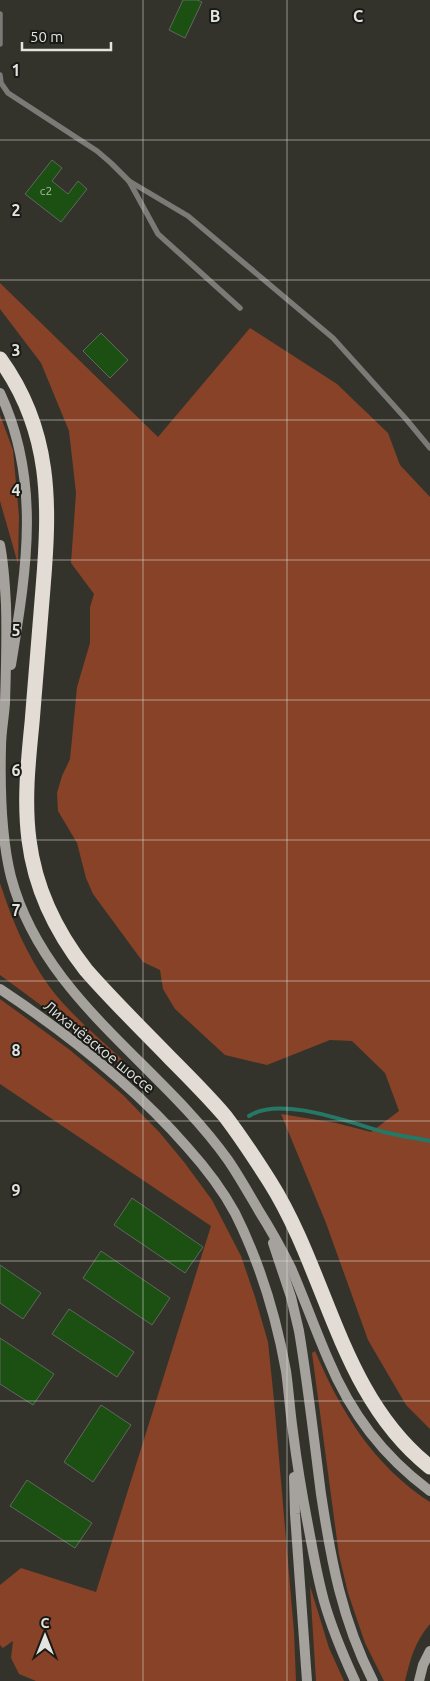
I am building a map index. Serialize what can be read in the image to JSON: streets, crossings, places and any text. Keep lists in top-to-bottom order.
{
  "streets": {
    "main road": ["Лихачёвское шоссе"]
  },
  "house_numbers": ["с2"],
  "scale_bar": "50 m",
  "north": "top",
  "grid": {
    "columns": ["B", "C"],
    "rows": [
      "1",
      "2",
      "3",
      "4",
      "5",
      "6",
      "7",
      "8",
      "9"
    ]
  }
}
